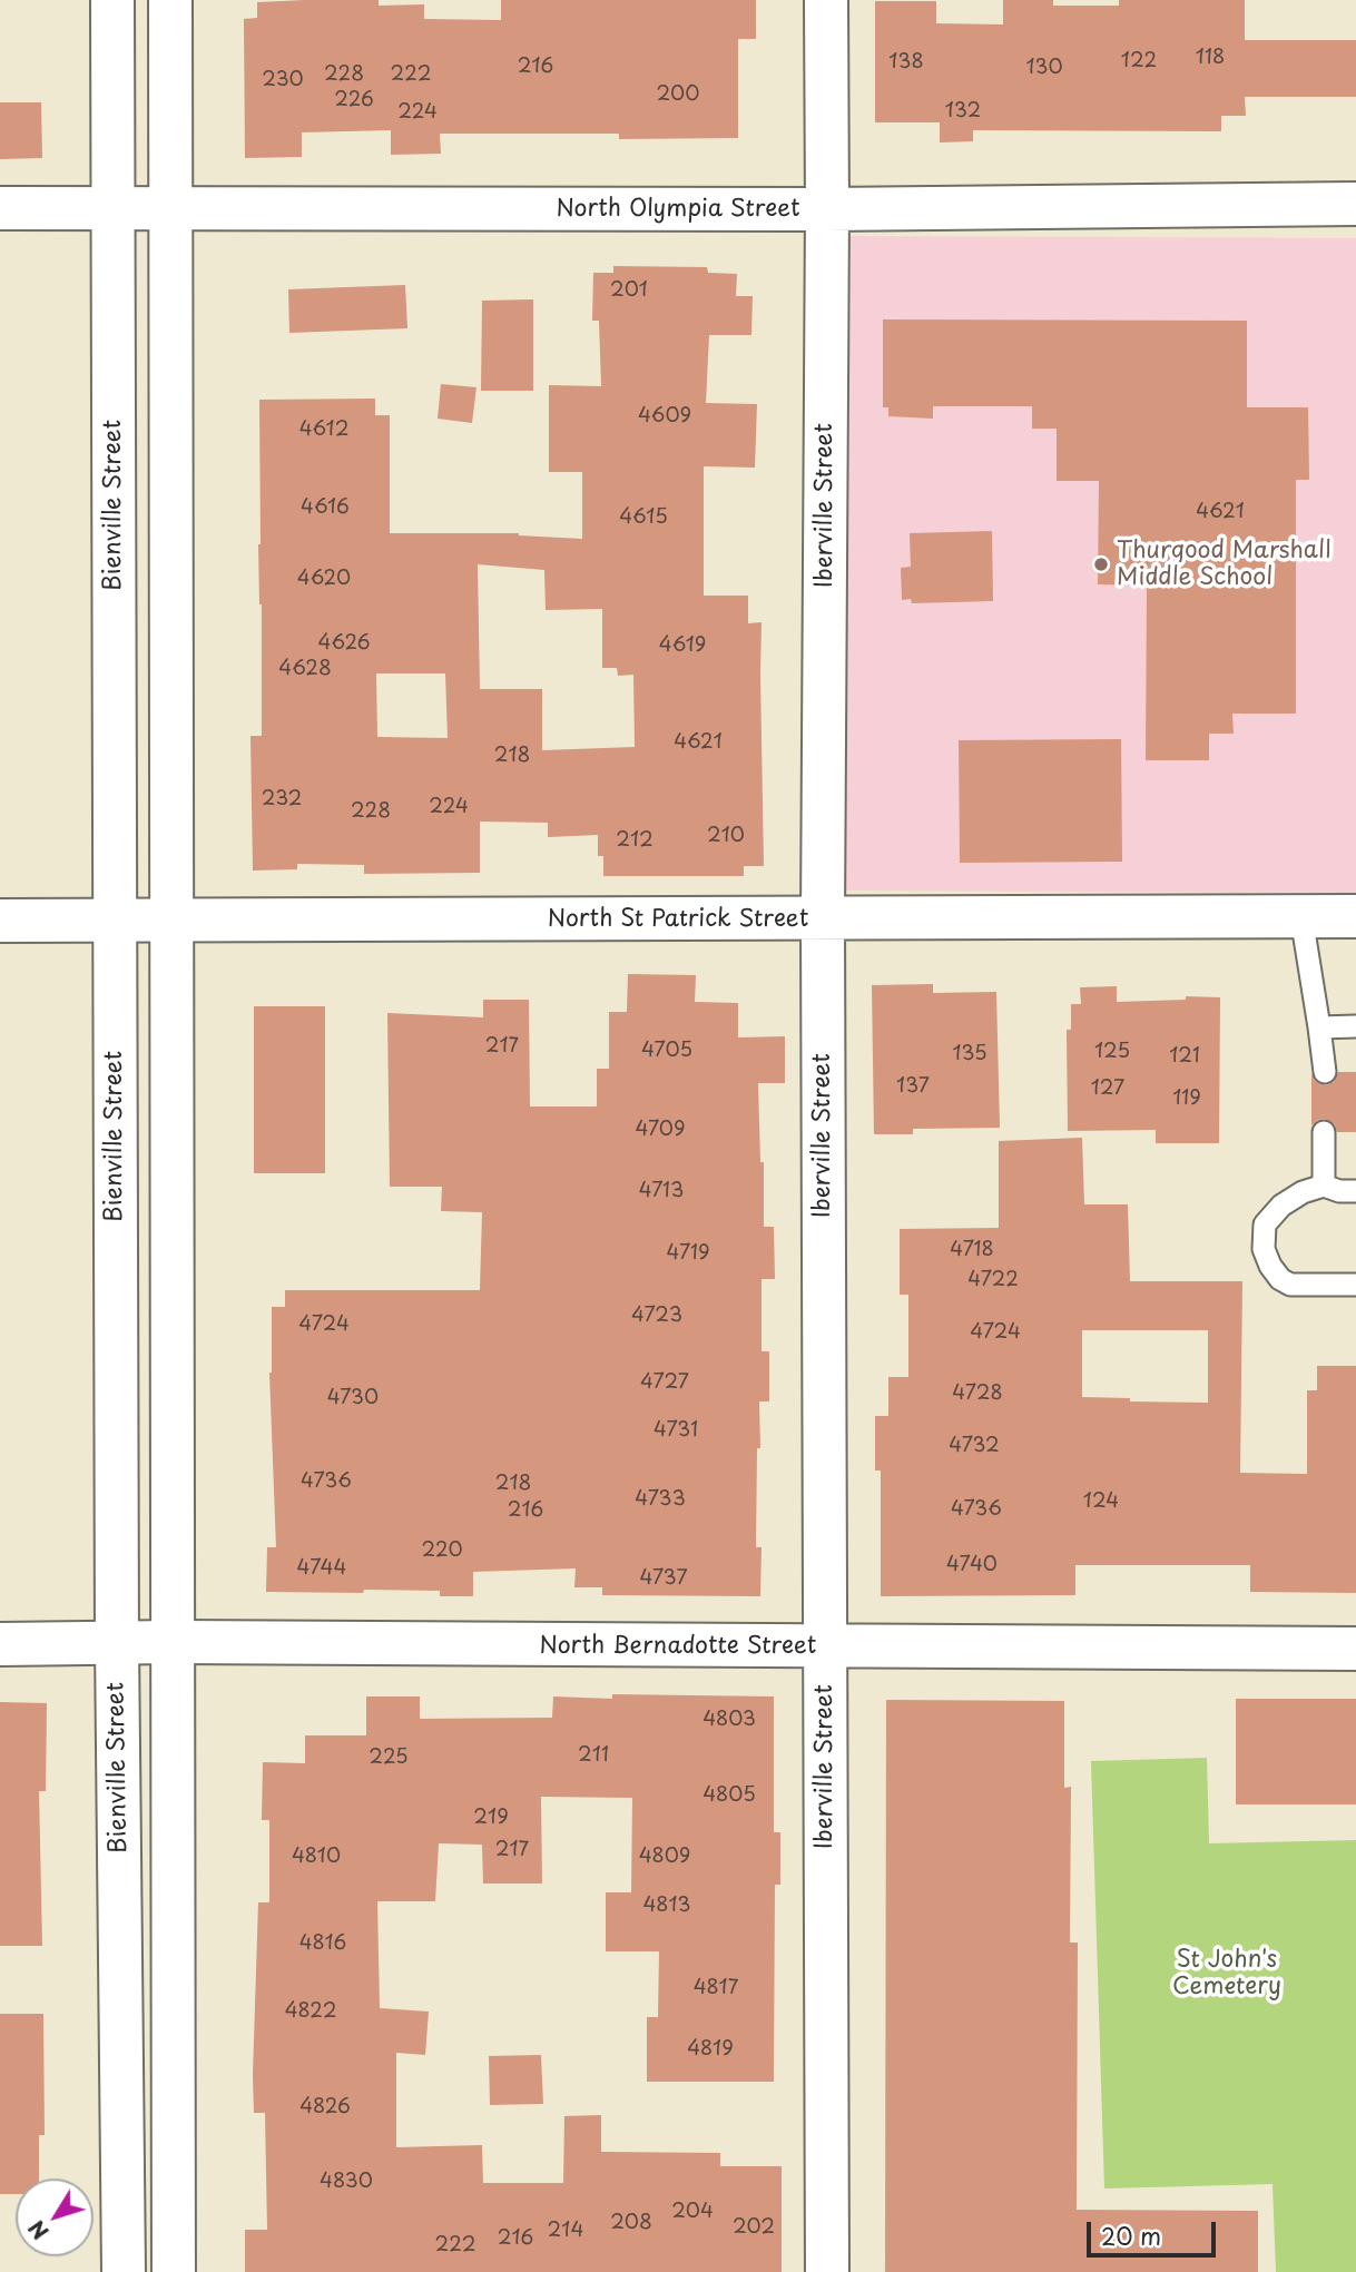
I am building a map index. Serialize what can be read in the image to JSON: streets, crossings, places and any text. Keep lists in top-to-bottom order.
{
  "streets": {
    "street": [
      "North Olympia Street",
      "Bienville Street",
      "Iberville Street",
      "North St Patrick Street",
      "North Bernadotte Street"
    ]
  },
  "crossings": [
    ["North Olympia Street", "Bienville Street"],
    ["North Olympia Street", "Iberville Street"],
    ["Bienville Street", "North St Patrick Street"],
    ["Bienville Street", "North Bernadotte Street"],
    ["Iberville Street", "North St Patrick Street"],
    ["Iberville Street", "North Bernadotte Street"]
  ],
  "parks": ["St John's Cemetery"],
  "places": ["Thurgood Marshall Middle School"],
  "house_numbers": [
    "118",
    "122",
    "138",
    "216",
    "130",
    "228",
    "222",
    "230",
    "200",
    "226",
    "132",
    "224",
    "201",
    "4609",
    "4612",
    "4616",
    "4621",
    "4615",
    "4620",
    "4626",
    "4619",
    "4628",
    "4621",
    "218",
    "232",
    "224",
    "228",
    "210",
    "212",
    "217",
    "4705",
    "125",
    "135",
    "121",
    "137",
    "127",
    "119",
    "4709",
    "4713",
    "4718",
    "4719",
    "4722",
    "4723",
    "4724",
    "4724",
    "4727",
    "4728",
    "4730",
    "4731",
    "4732",
    "4736",
    "218",
    "4733",
    "124",
    "4736",
    "216",
    "220",
    "4740",
    "4744",
    "4737",
    "4803",
    "211",
    "225",
    "4805",
    "219",
    "217",
    "4810",
    "4809",
    "4813",
    "4816",
    "4817",
    "4822",
    "4819",
    "4826",
    "4830",
    "204",
    "208",
    "202",
    "214",
    "216",
    "222"
  ],
  "scale_bar": "20 m",
  "north": "bottom left"
}
